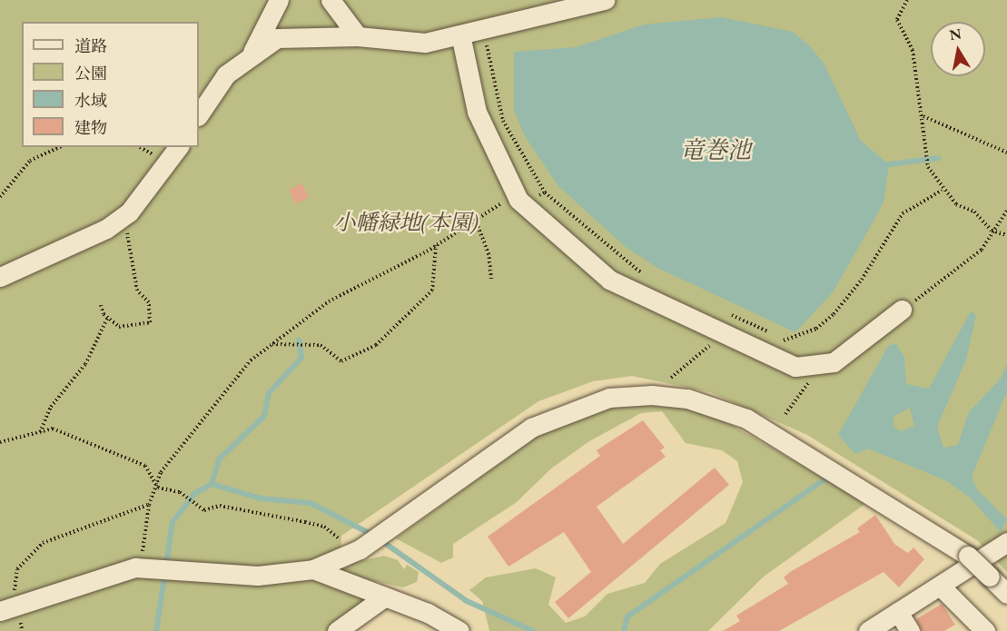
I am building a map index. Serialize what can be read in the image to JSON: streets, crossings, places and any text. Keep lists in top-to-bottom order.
{
  "water": ["竜巻池"],
  "parks": ["小幡緑地(本園)"],
  "legend": [
    "道路",
    "公園",
    "水域",
    "建物"
  ],
  "north": "top"
}
